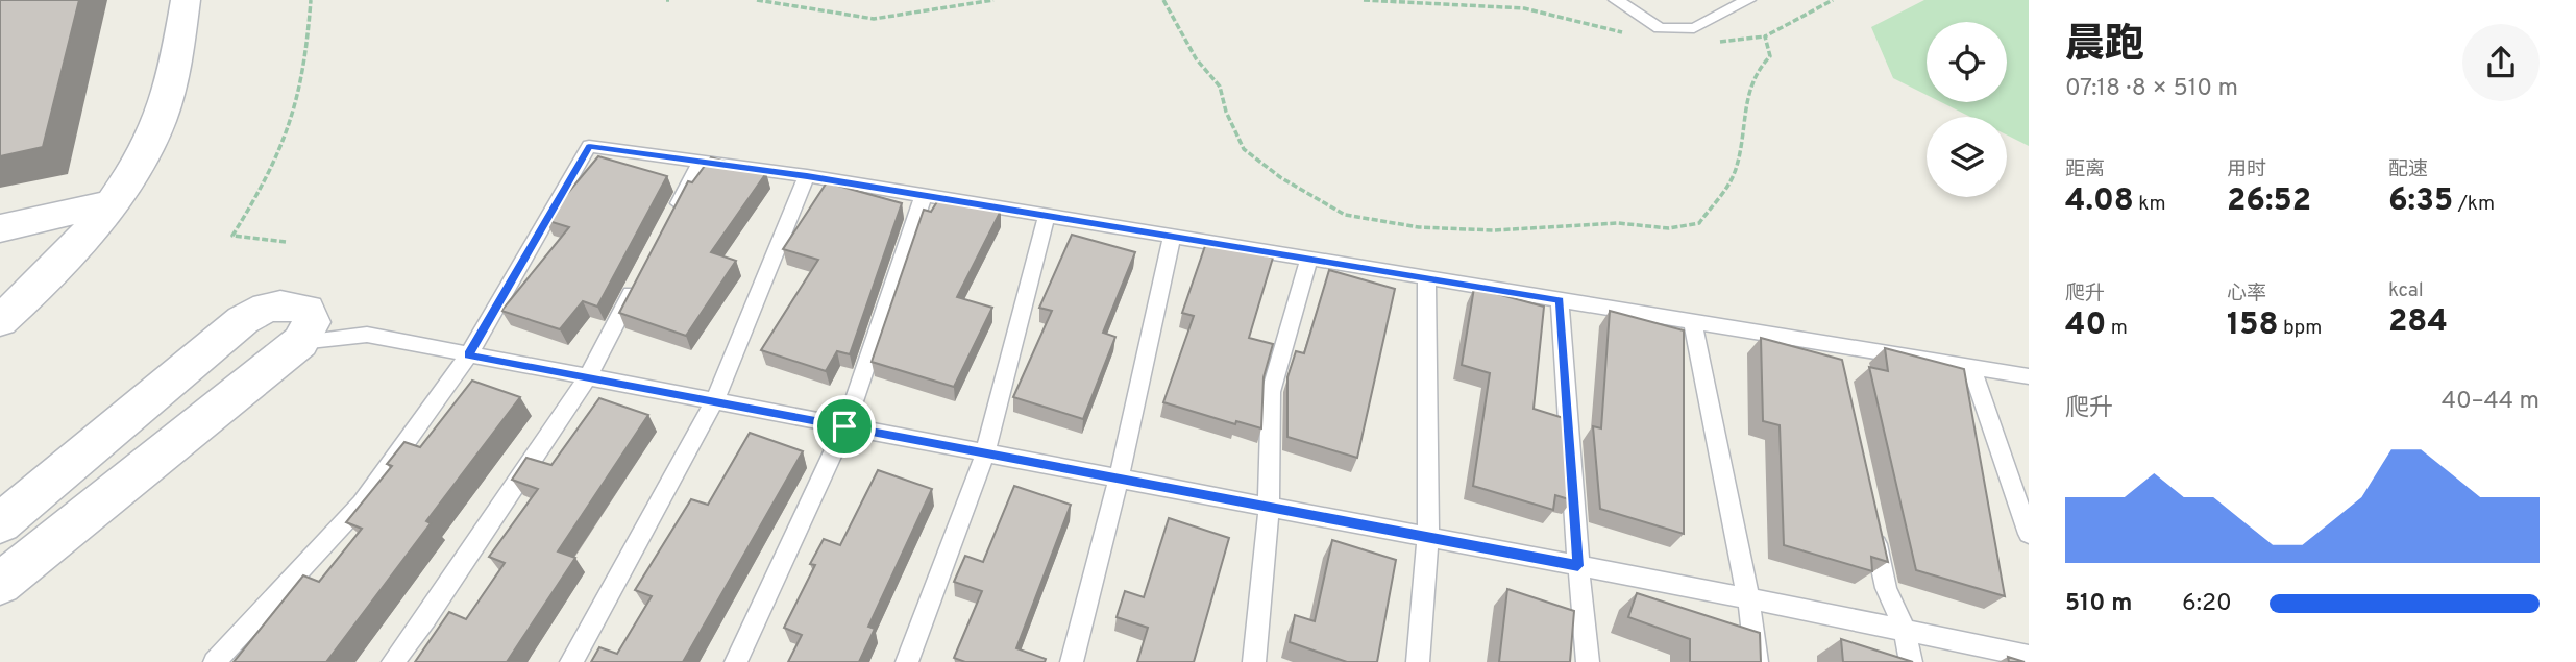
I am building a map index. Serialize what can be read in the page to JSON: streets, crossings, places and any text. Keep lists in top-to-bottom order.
{
  "page": {
    "heading": ["晨跑", "07:18 · 8 × 510 m"],
    "stats": [
      ["距离", "4.08 km"],
      ["用时", "26:52"],
      ["配速", "6:35 /km"],
      ["爬升", "40 m"],
      ["心率", "158 bpm"],
      ["kcal", "284"]
    ],
    "chart": ["爬升", "40–44 m"],
    "list": [
      {
        "name": "510 m",
        "note": "6:20"
      }
    ]
  }
}
